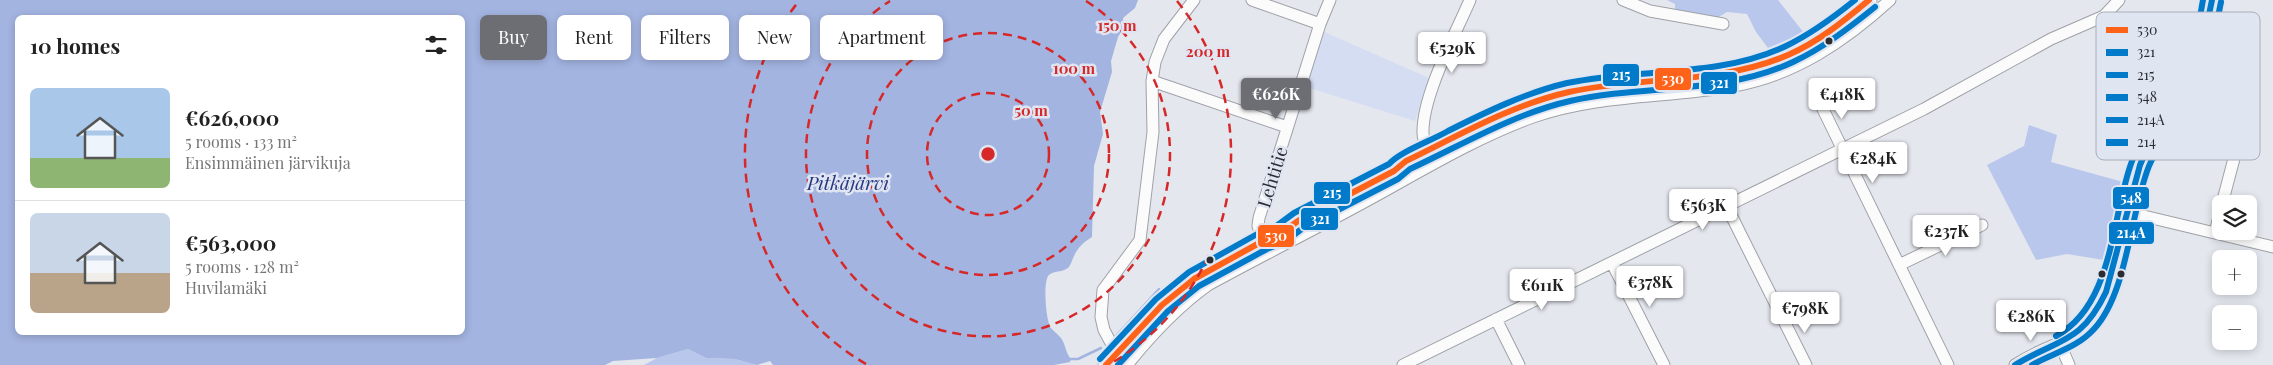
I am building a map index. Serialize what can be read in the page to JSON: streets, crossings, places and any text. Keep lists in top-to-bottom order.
{
  "streets": {
    "street": ["Lehtitie"]
  },
  "water": ["Pitkäjärvi"],
  "lines": [
    "transit line 530",
    "transit line 215",
    "transit line 548",
    "transit line 214",
    "transit line 214A",
    "transit line 321"
  ],
  "legend": [
    "530",
    "321",
    "215",
    "548",
    "214A",
    "214"
  ],
  "page": {
    "chip": [
      "Buy",
      "Rent",
      "Filters",
      "New",
      "Apartment"
    ],
    "heading": "10 homes",
    "price": [
      "€529K",
      "€626K",
      "€418K",
      "€284K",
      "€563K",
      "€237K",
      "€378K",
      "€611K",
      "€798K",
      "€286K"
    ],
    "list": [
      {
        "name": "€626,000",
        "note": "5 rooms · 133 m² · Ensimmäinen järvikuja"
      },
      {
        "name": "€563,000",
        "note": "5 rooms · 128 m² · Huvilamäki"
      }
    ],
    "map_buttons": ["+", "−"]
  },
  "rings": [
    "150 m",
    "200 m",
    "100 m",
    "50 m"
  ]
}
